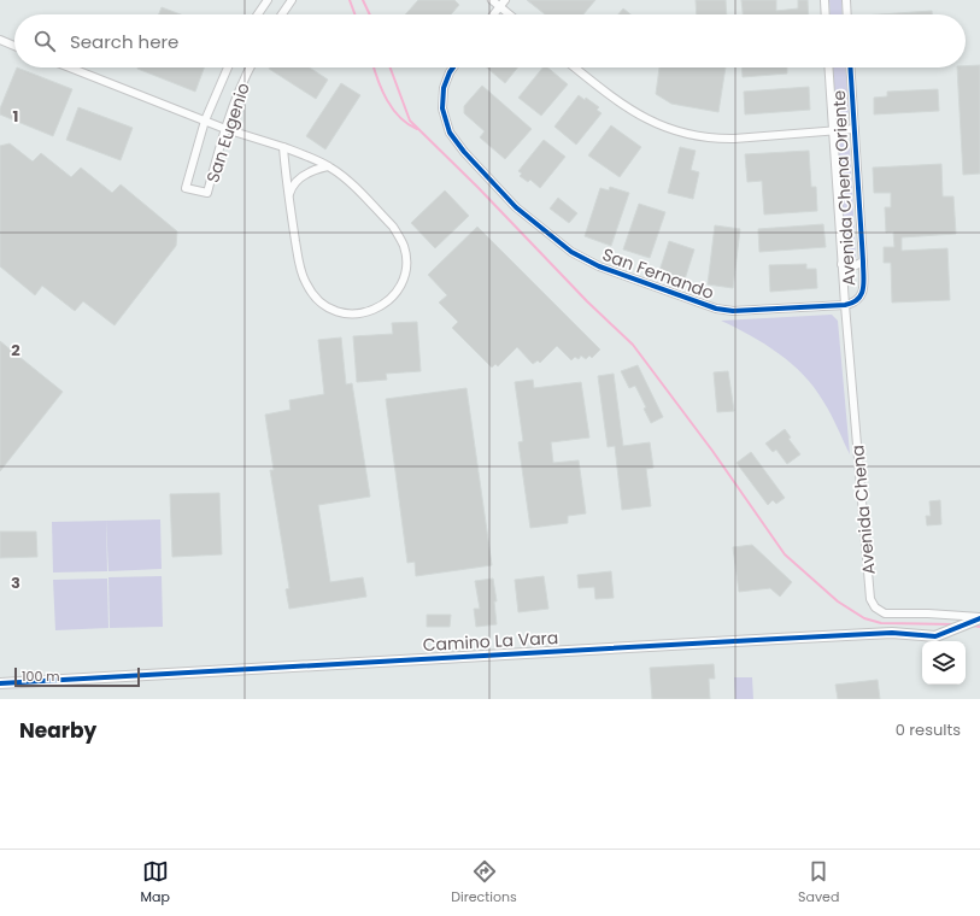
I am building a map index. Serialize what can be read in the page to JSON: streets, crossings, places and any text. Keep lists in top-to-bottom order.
{
  "streets": {
    "street": [
      "San Eugenio",
      "Avenida Chena Oriente",
      "San Fernando",
      "Avenida Chena",
      "Camino La Vara"
    ]
  },
  "crossings": [
    ["Avenida Chena Oriente", "San Fernando"],
    ["Avenida Chena Oriente", "Avenida Chena"],
    ["San Fernando", "Avenida Chena"],
    ["Avenida Chena", "Camino La Vara"]
  ],
  "scale_bar": "100 m",
  "page": {
    "search": "Search here",
    "scale": "100 m",
    "heading": ["Nearby", "0 results"],
    "nav": ["Map", "Directions", "Saved"]
  },
  "grid": {
    "rows": ["1", "2", "3"]
  }
}
